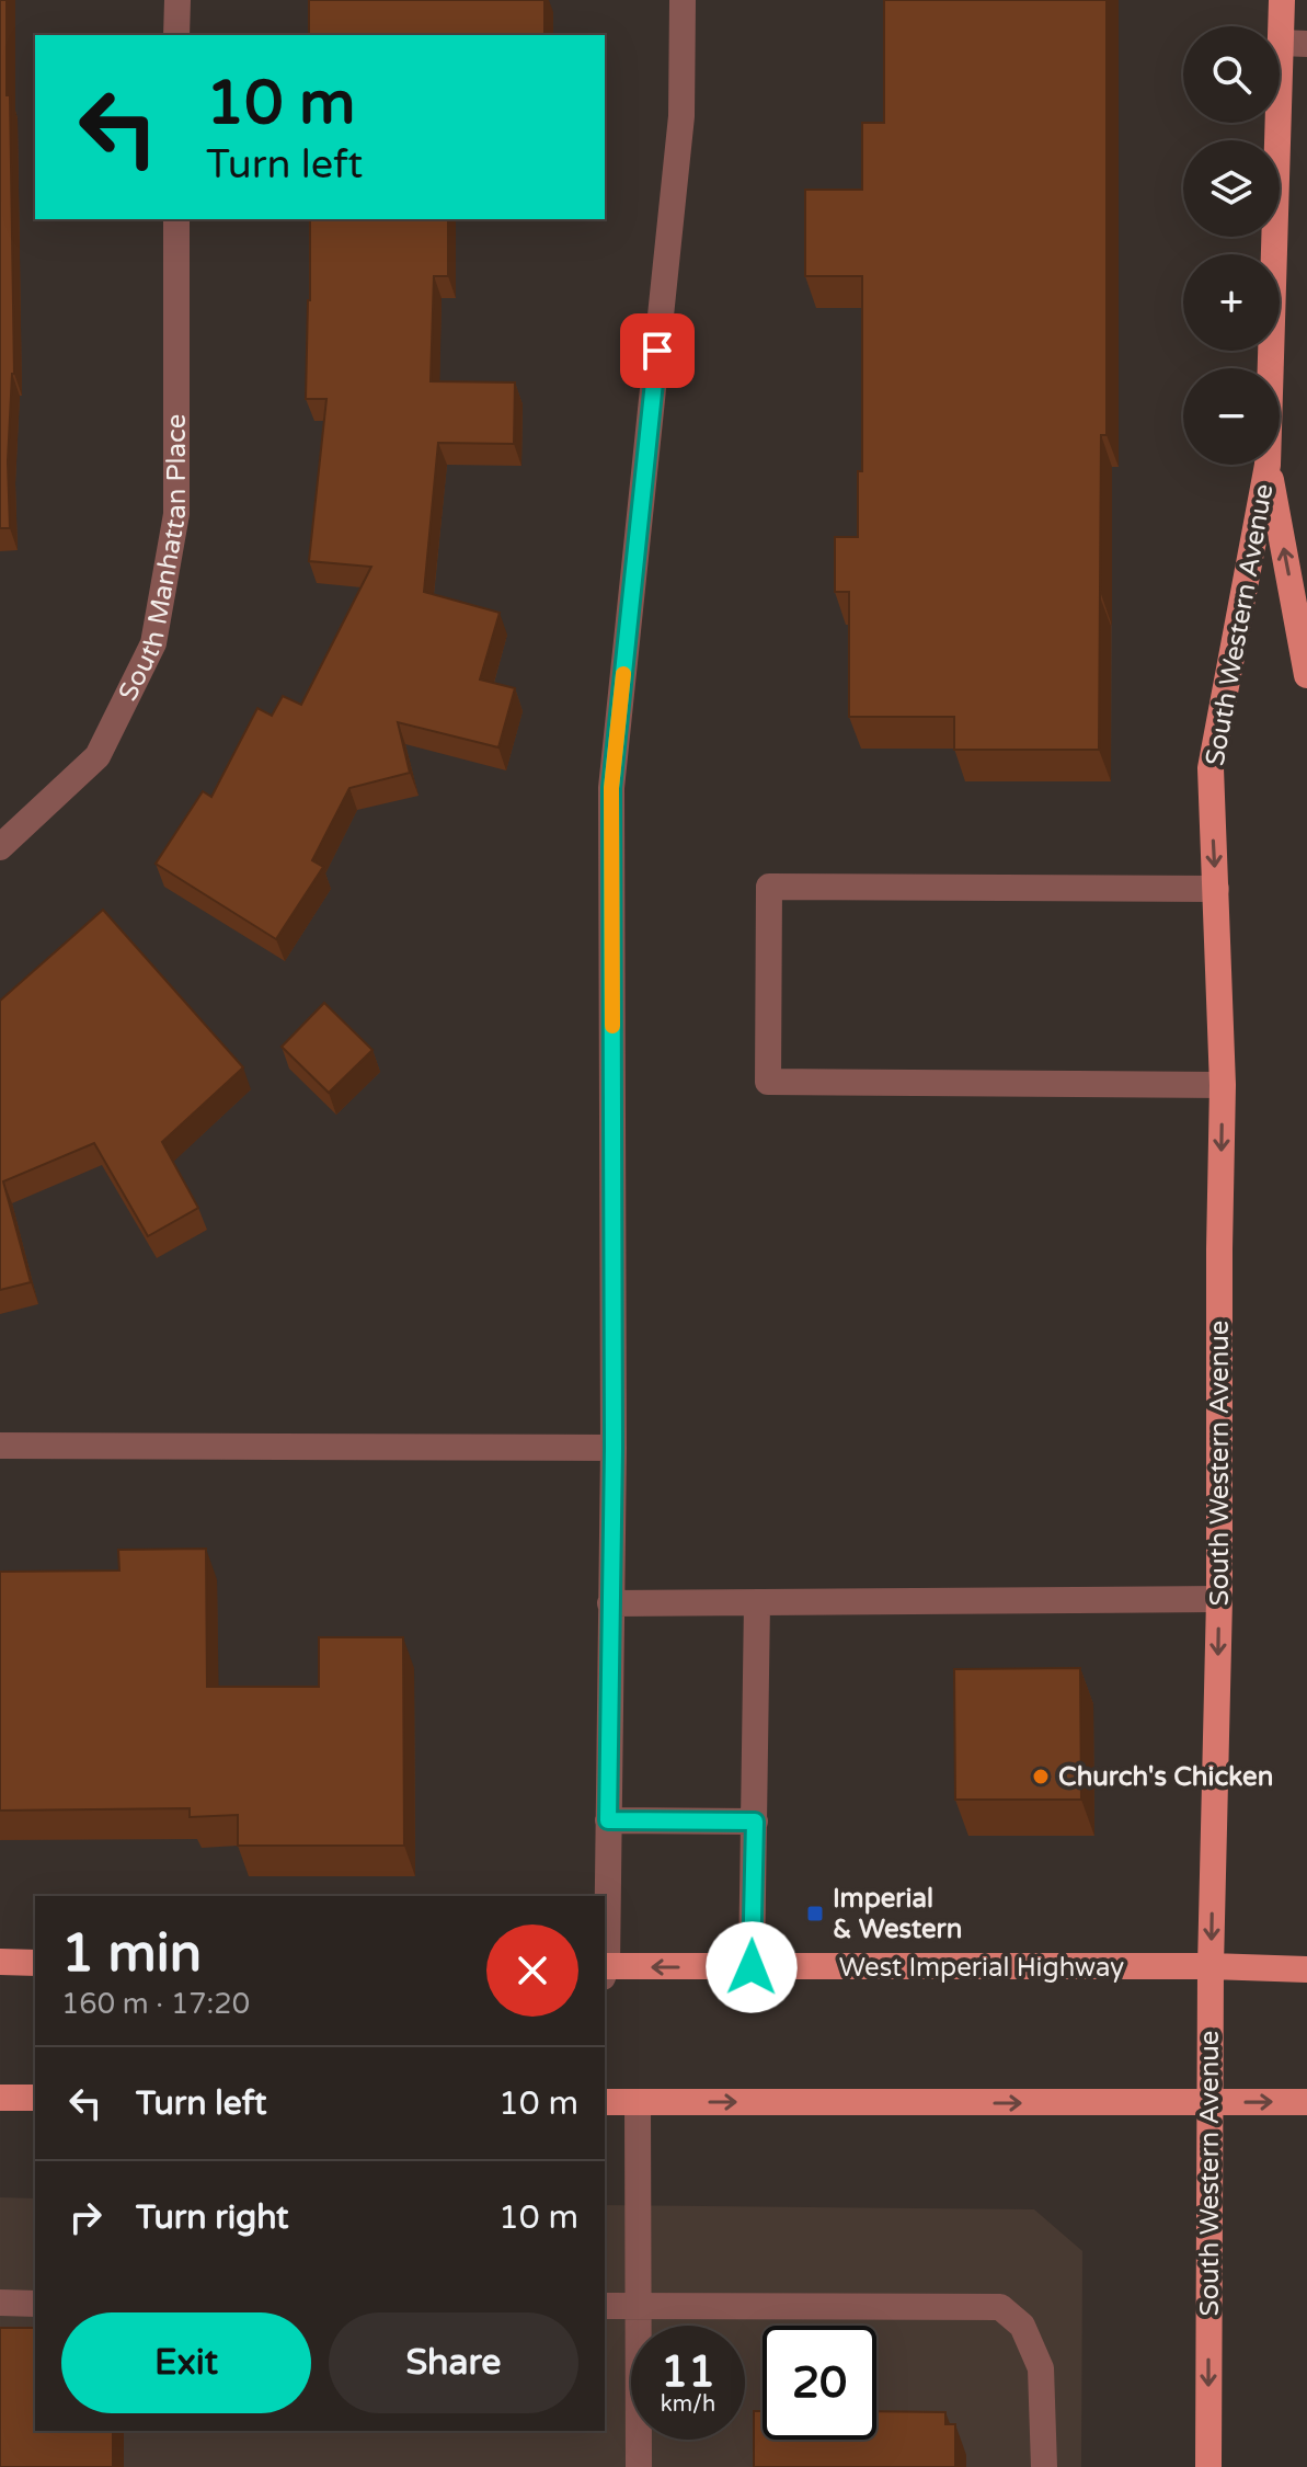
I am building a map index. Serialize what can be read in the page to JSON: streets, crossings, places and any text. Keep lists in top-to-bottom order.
{
  "streets": {
    "main road": ["South Western Avenue", "West Imperial Highway"],
    "street": ["South Manhattan Place"]
  },
  "crossings": [
    ["South Western Avenue", "West Imperial Highway"]
  ],
  "places": {
    "other": ["Church's Chicken"],
    "transit": ["Imperial & Western"]
  },
  "page": {
    "map_buttons": ["+", "−"],
    "turn": ["10 m", "Turn left"],
    "heading": ["1 min", "160 m · 17:20"],
    "list": [
      {
        "name": "Turn left",
        "value": "10 m"
      },
      {
        "name": "Turn right",
        "value": "10 m"
      }
    ],
    "buttons": ["Exit", "Share"],
    "speed": "11 km/h",
    "limit": "20"
  }
}
